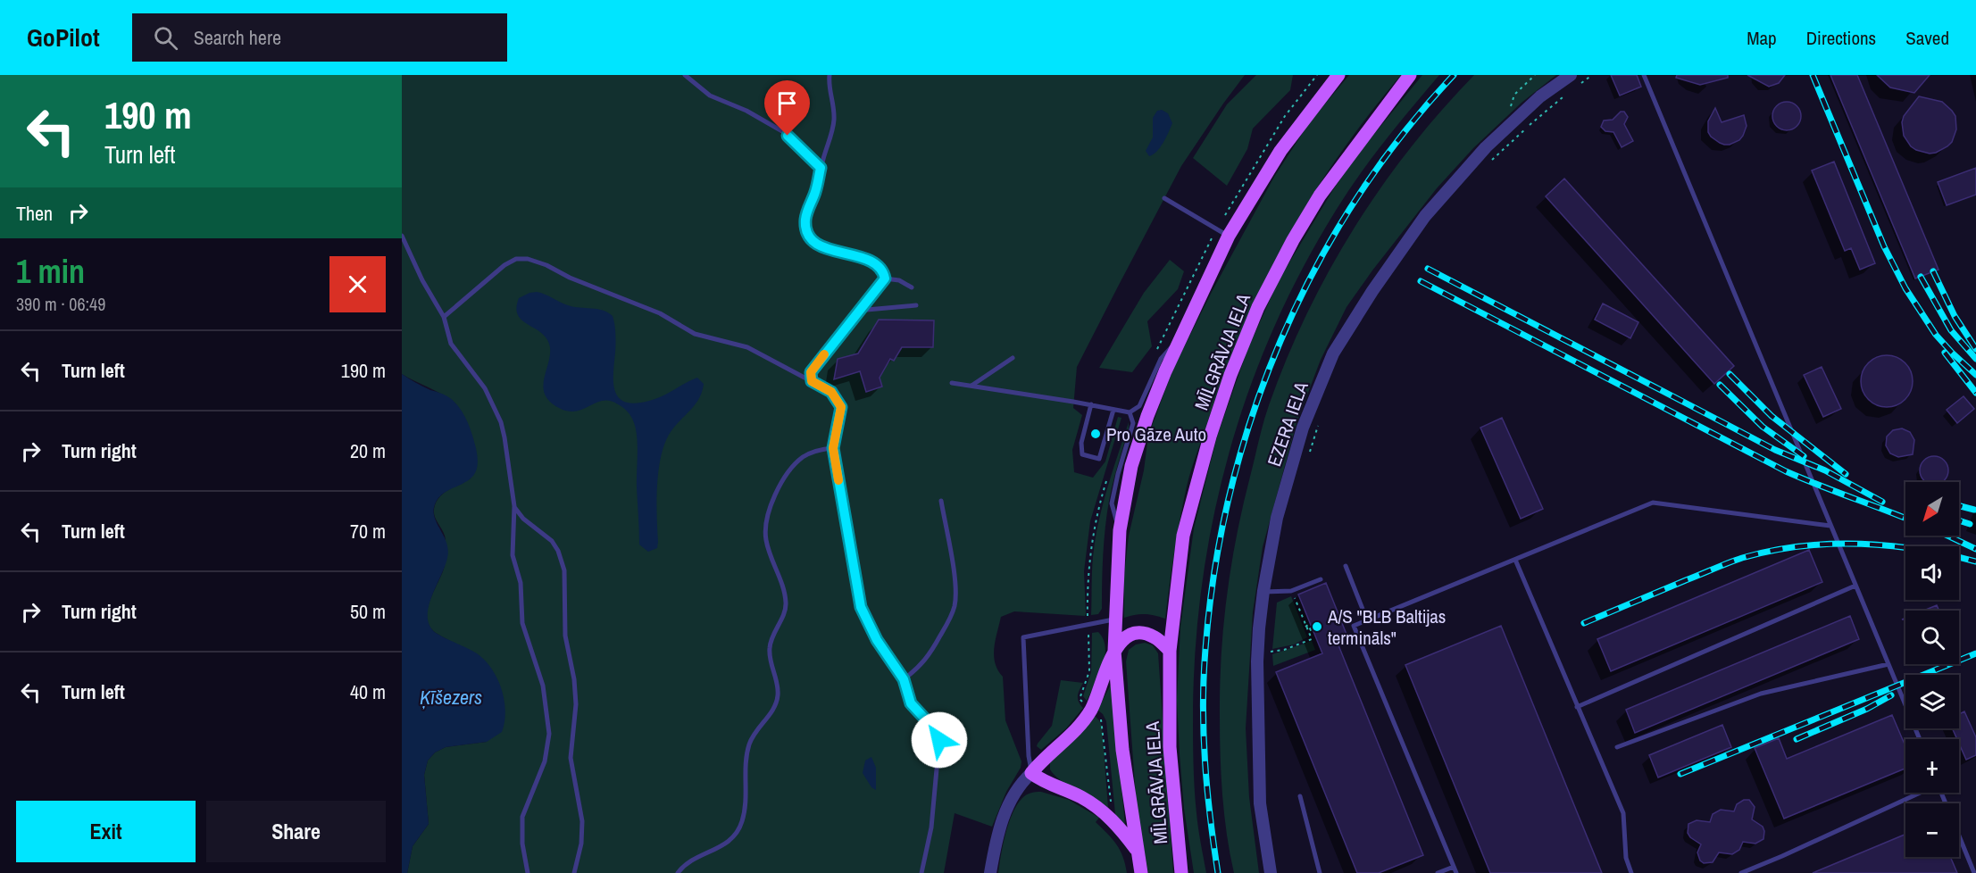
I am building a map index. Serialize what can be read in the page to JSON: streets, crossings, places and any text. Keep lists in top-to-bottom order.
{
  "streets": {
    "main road": ["MĪLGRĀVJA IELA"],
    "street": ["EZERA IELA"]
  },
  "water": ["Ķīšezers"],
  "places": ["Pro Gāze Auto", "A/S \"BLB Baltijas termināls\""],
  "north": "bottom left",
  "page": {
    "header": "GoPilot",
    "search": "Search here",
    "nav": ["Map", "Directions", "Saved"],
    "turn": ["190 m", "Turn left"],
    "then": "Then",
    "heading": ["1 min", "390 m · 06:49"],
    "list": [
      {
        "name": "Turn left",
        "value": "190 m"
      },
      {
        "name": "Turn right",
        "value": "20 m"
      },
      {
        "name": "Turn left",
        "value": "70 m"
      },
      {
        "name": "Turn right",
        "value": "50 m"
      },
      {
        "name": "Turn left",
        "value": "40 m"
      }
    ],
    "map_buttons": ["+", "−"],
    "buttons": ["Exit", "Share"]
  }
}
